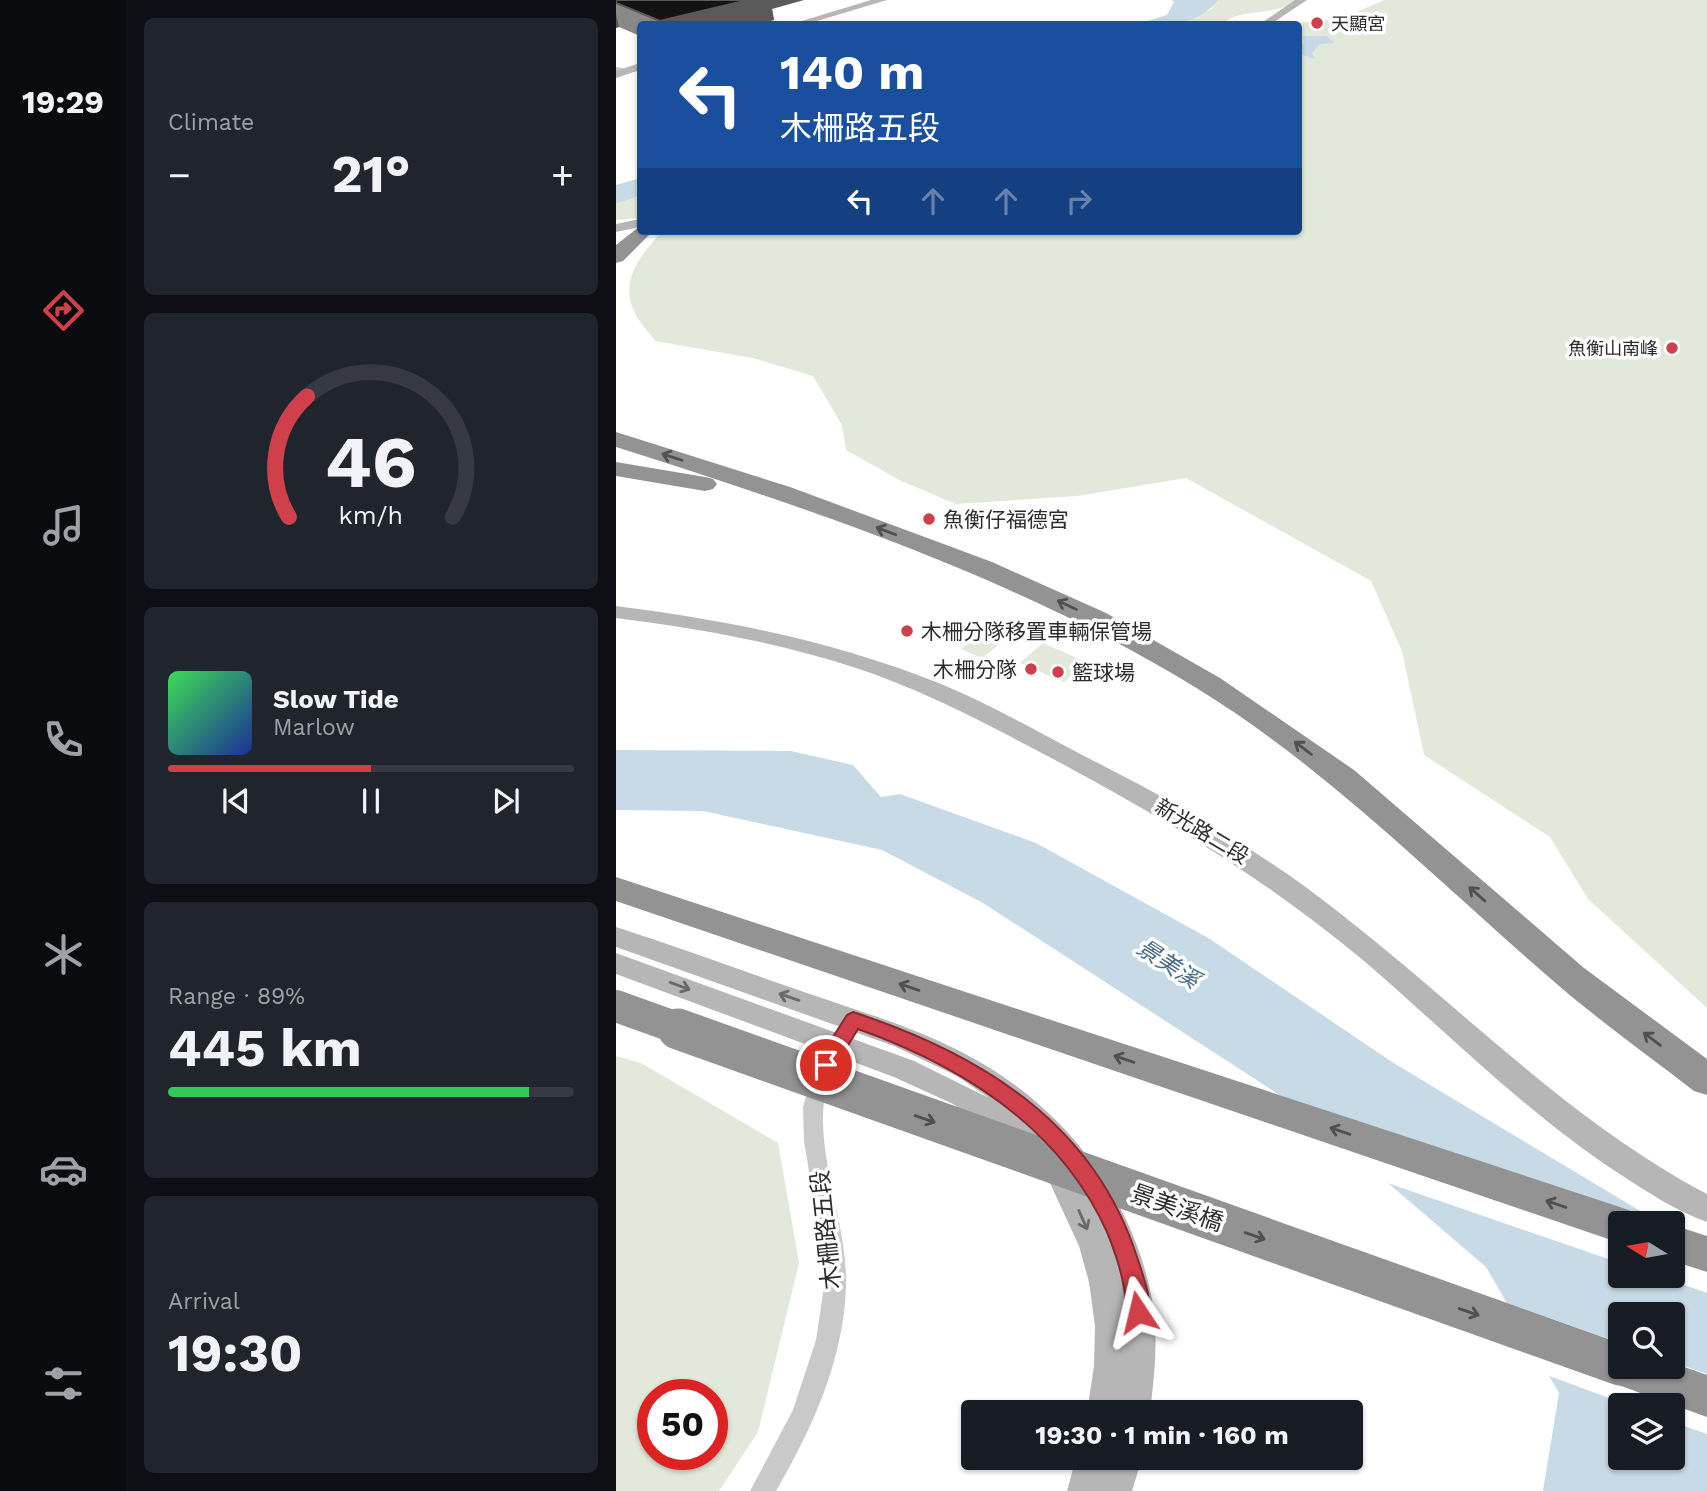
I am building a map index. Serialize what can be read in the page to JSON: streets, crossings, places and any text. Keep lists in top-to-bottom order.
{
  "streets": {
    "highway": ["景美溪橋"],
    "main road": ["新光路二段"],
    "street": ["木柵路五段"]
  },
  "water": ["景美溪"],
  "places": [
    "天顯宮",
    "魚衡山南峰",
    "魚衡仔福德宮",
    "木柵分隊移置車輛保管場",
    "木柵分隊",
    "籃球場"
  ],
  "north": "left",
  "page": {
    "tabs": "19:29",
    "tile": [
      "Climate",
      ["Range · 89%", "445 km"],
      ["Arrival", "19:30"]
    ],
    "turn": ["140 m", "木柵路五段"],
    "heat": ["−", "21°", "+"],
    "song": ["Slow Tide", "Marlow"],
    "limit": "50",
    "trip": "19:30 · 1 min · 160 m",
    "gauge": ["46", "km/h"]
  }
}
